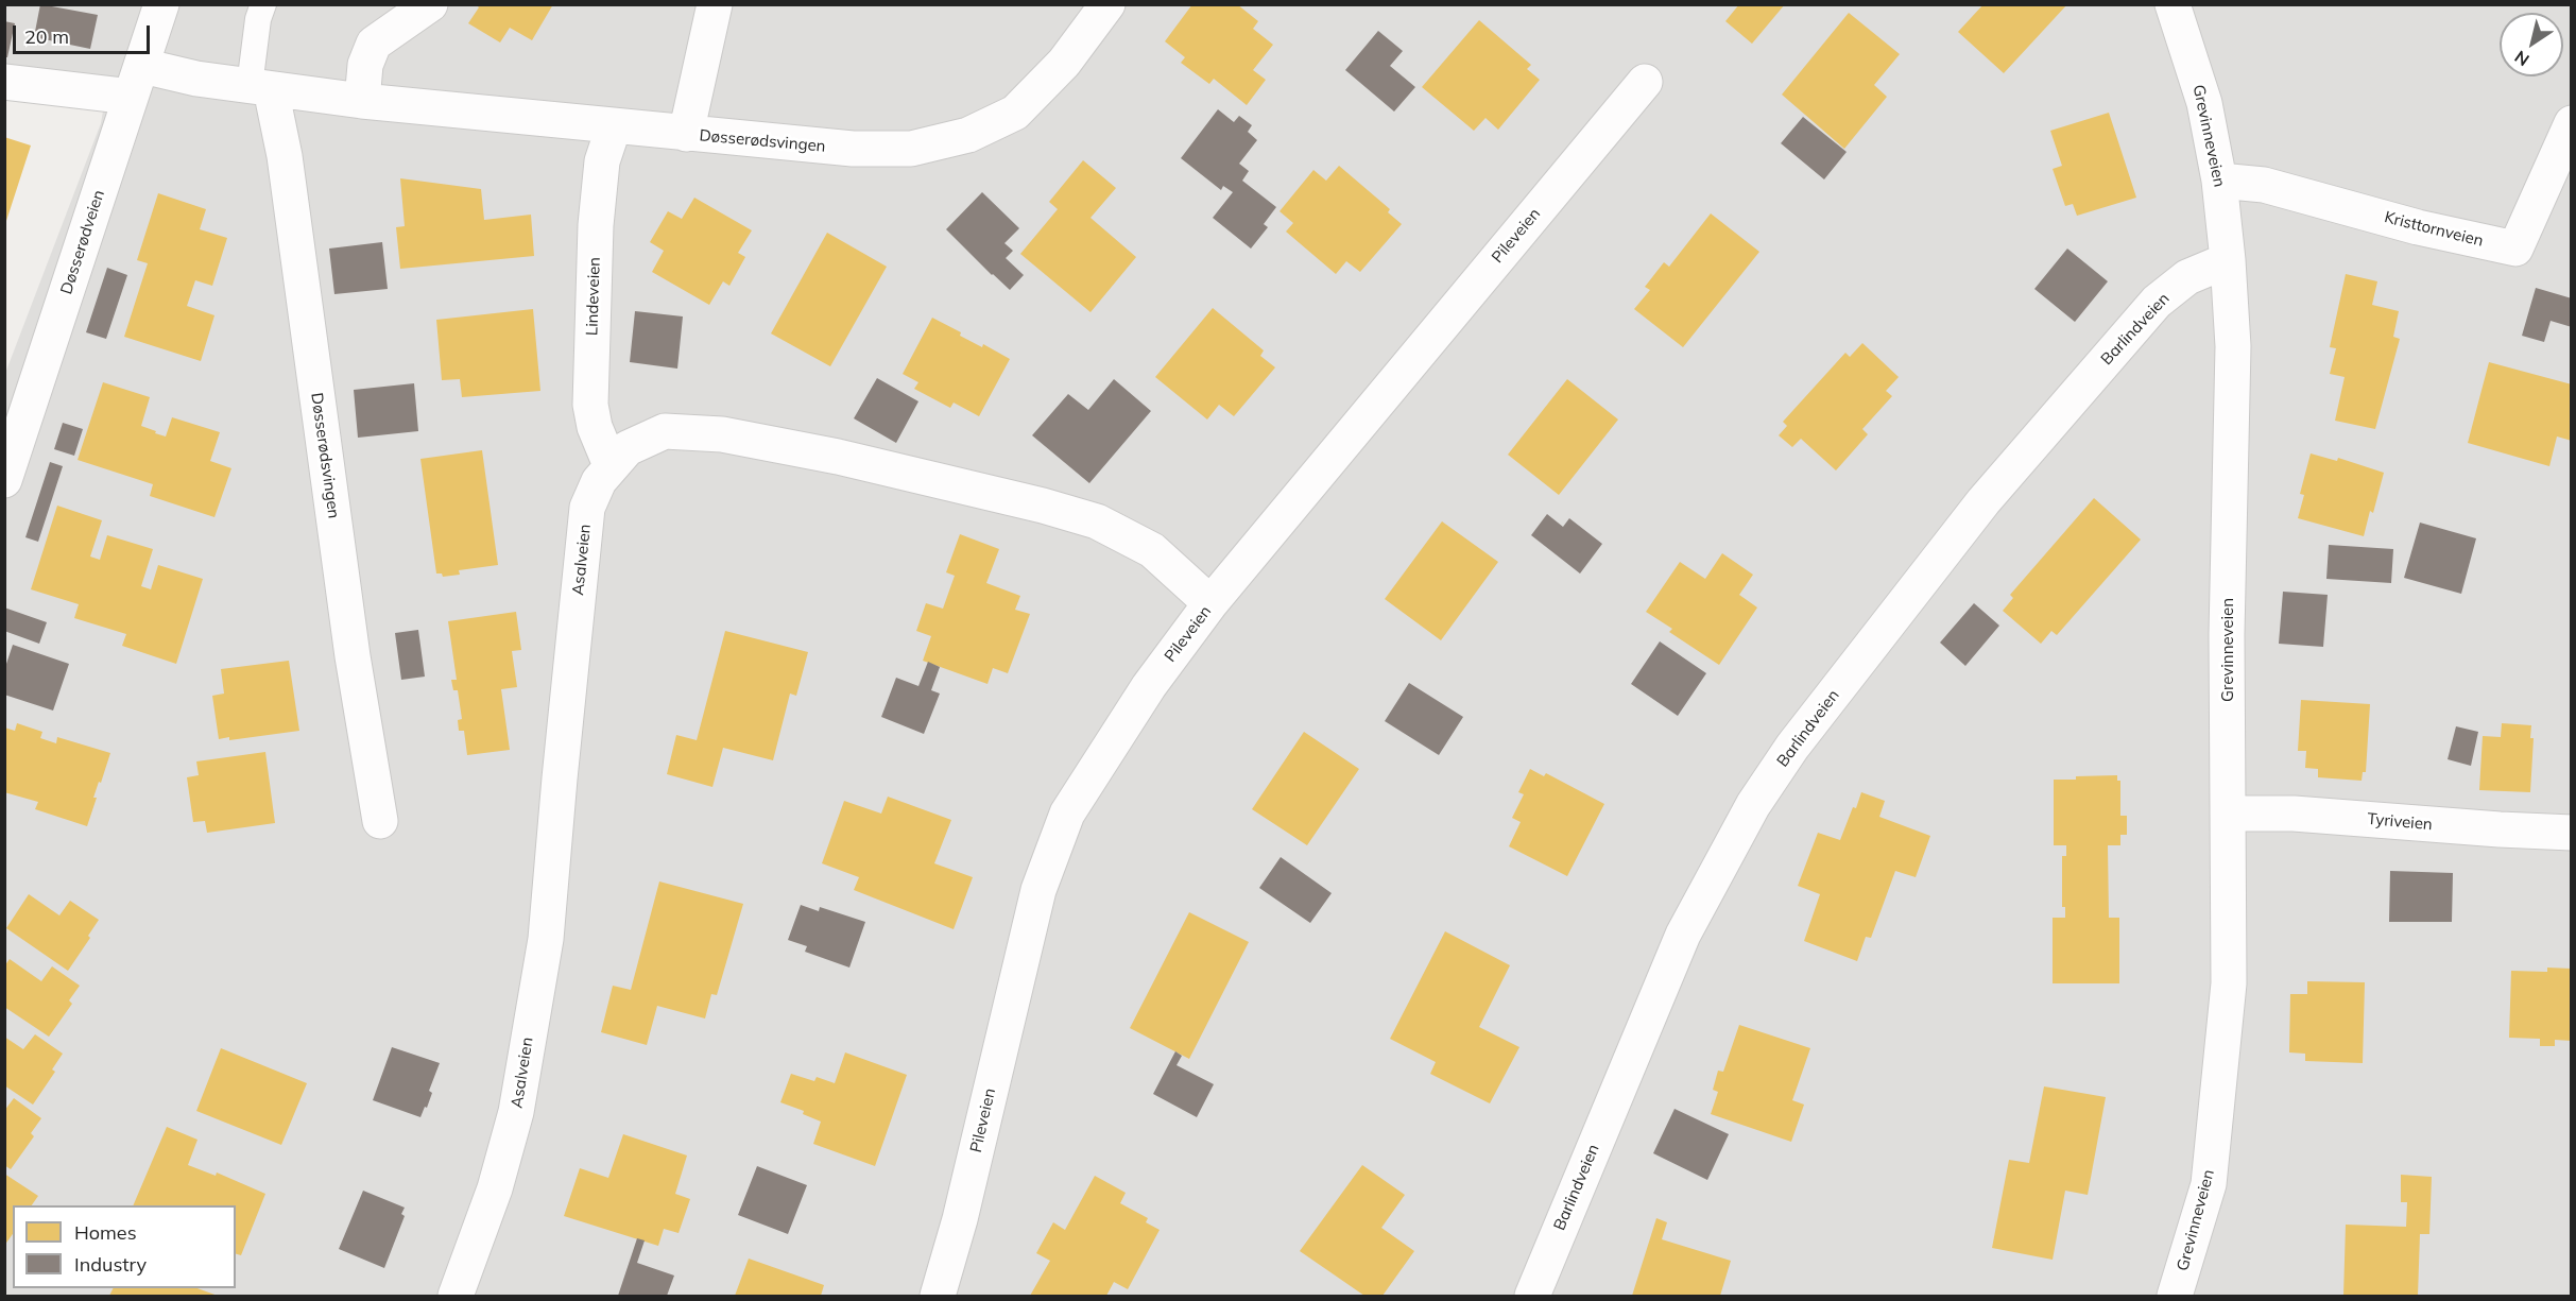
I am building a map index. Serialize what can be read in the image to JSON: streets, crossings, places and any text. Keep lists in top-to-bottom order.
{
  "streets": {
    "street": [
      "Grevinneveien",
      "Døsserødsvingen",
      "Kristtornveien",
      "Pileveien",
      "Døsserødveien",
      "Lindeveien",
      "Barlindveien",
      "Asalveien",
      "Tyriveien"
    ]
  },
  "crossings": [
    ["Grevinneveien", "Kristtornveien"],
    ["Grevinneveien", "Barlindveien"],
    ["Grevinneveien", "Tyriveien"],
    ["Døsserødsvingen", "Døsserødveien"],
    ["Døsserødsvingen", "Lindeveien"],
    ["Pileveien", "Asalveien"],
    ["Lindeveien", "Asalveien"]
  ],
  "legend": ["Homes", "Industry"],
  "scale_bar": "20 m",
  "north": "bottom left"
}
